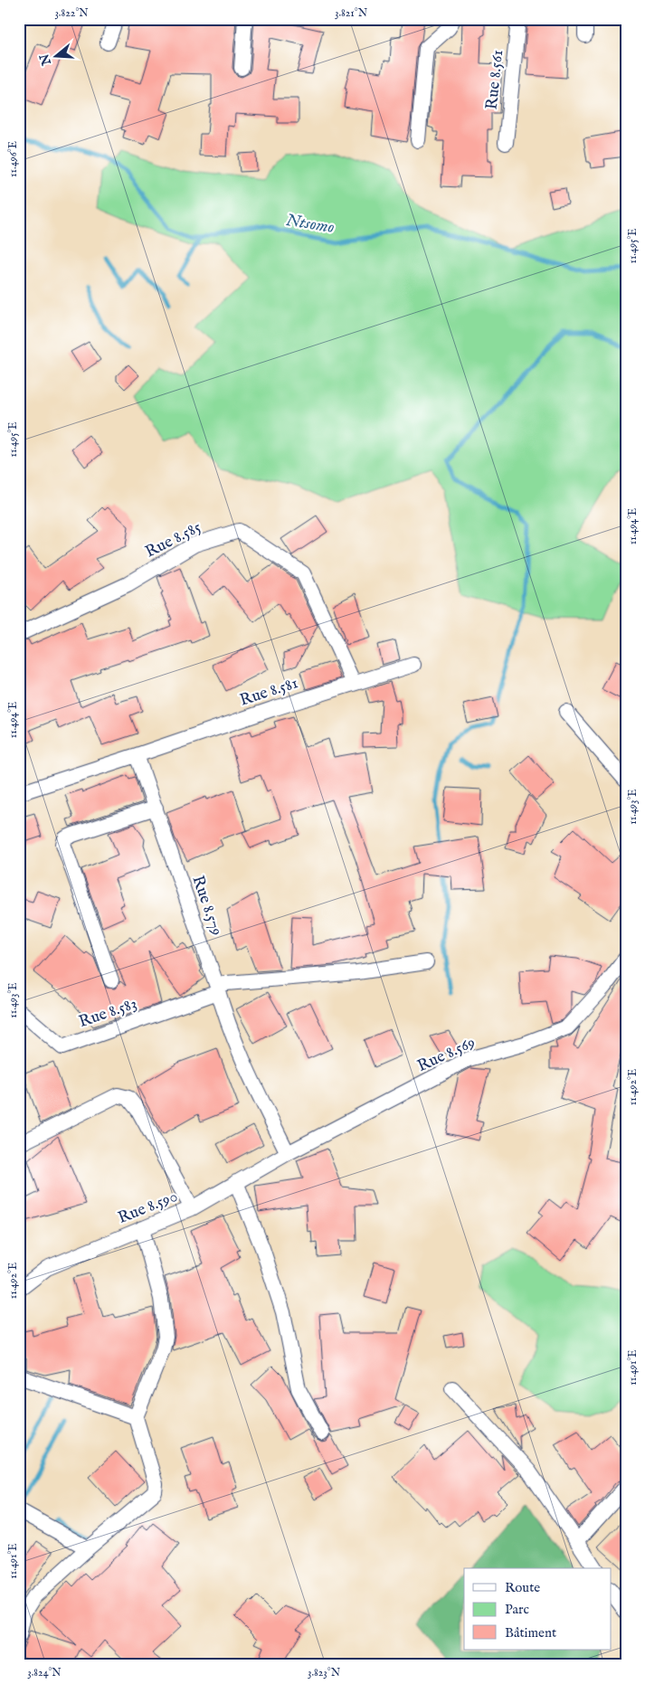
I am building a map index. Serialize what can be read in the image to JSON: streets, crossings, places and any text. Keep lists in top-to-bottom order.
{
  "streets": {
    "street": [
      "Rue 8.561",
      "Rue 8.585",
      "Rue 8.581",
      "Rue 8.579",
      "Rue 8.583",
      "Rue 8.569",
      "Rue 8.590"
    ]
  },
  "crossings": [
    ["Rue 8.585", "Rue 8.581"],
    ["Rue 8.581", "Rue 8.579"],
    ["Rue 8.579", "Rue 8.583"],
    ["Rue 8.579", "Rue 8.569"],
    ["Rue 8.579", "Rue 8.590"],
    ["Rue 8.569", "Rue 8.590"]
  ],
  "water": ["Ntsomo"],
  "legend": ["Route", "Parc", "Bâtiment"],
  "north": "left",
  "coordinates": [
    "3.822°N",
    "3.821°N",
    "11.496°E",
    "11.495°E",
    "11.494°E",
    "11.493°E",
    "11.492°E",
    "11.491°E",
    "3.824°N",
    "3.823°N"
  ]
}
